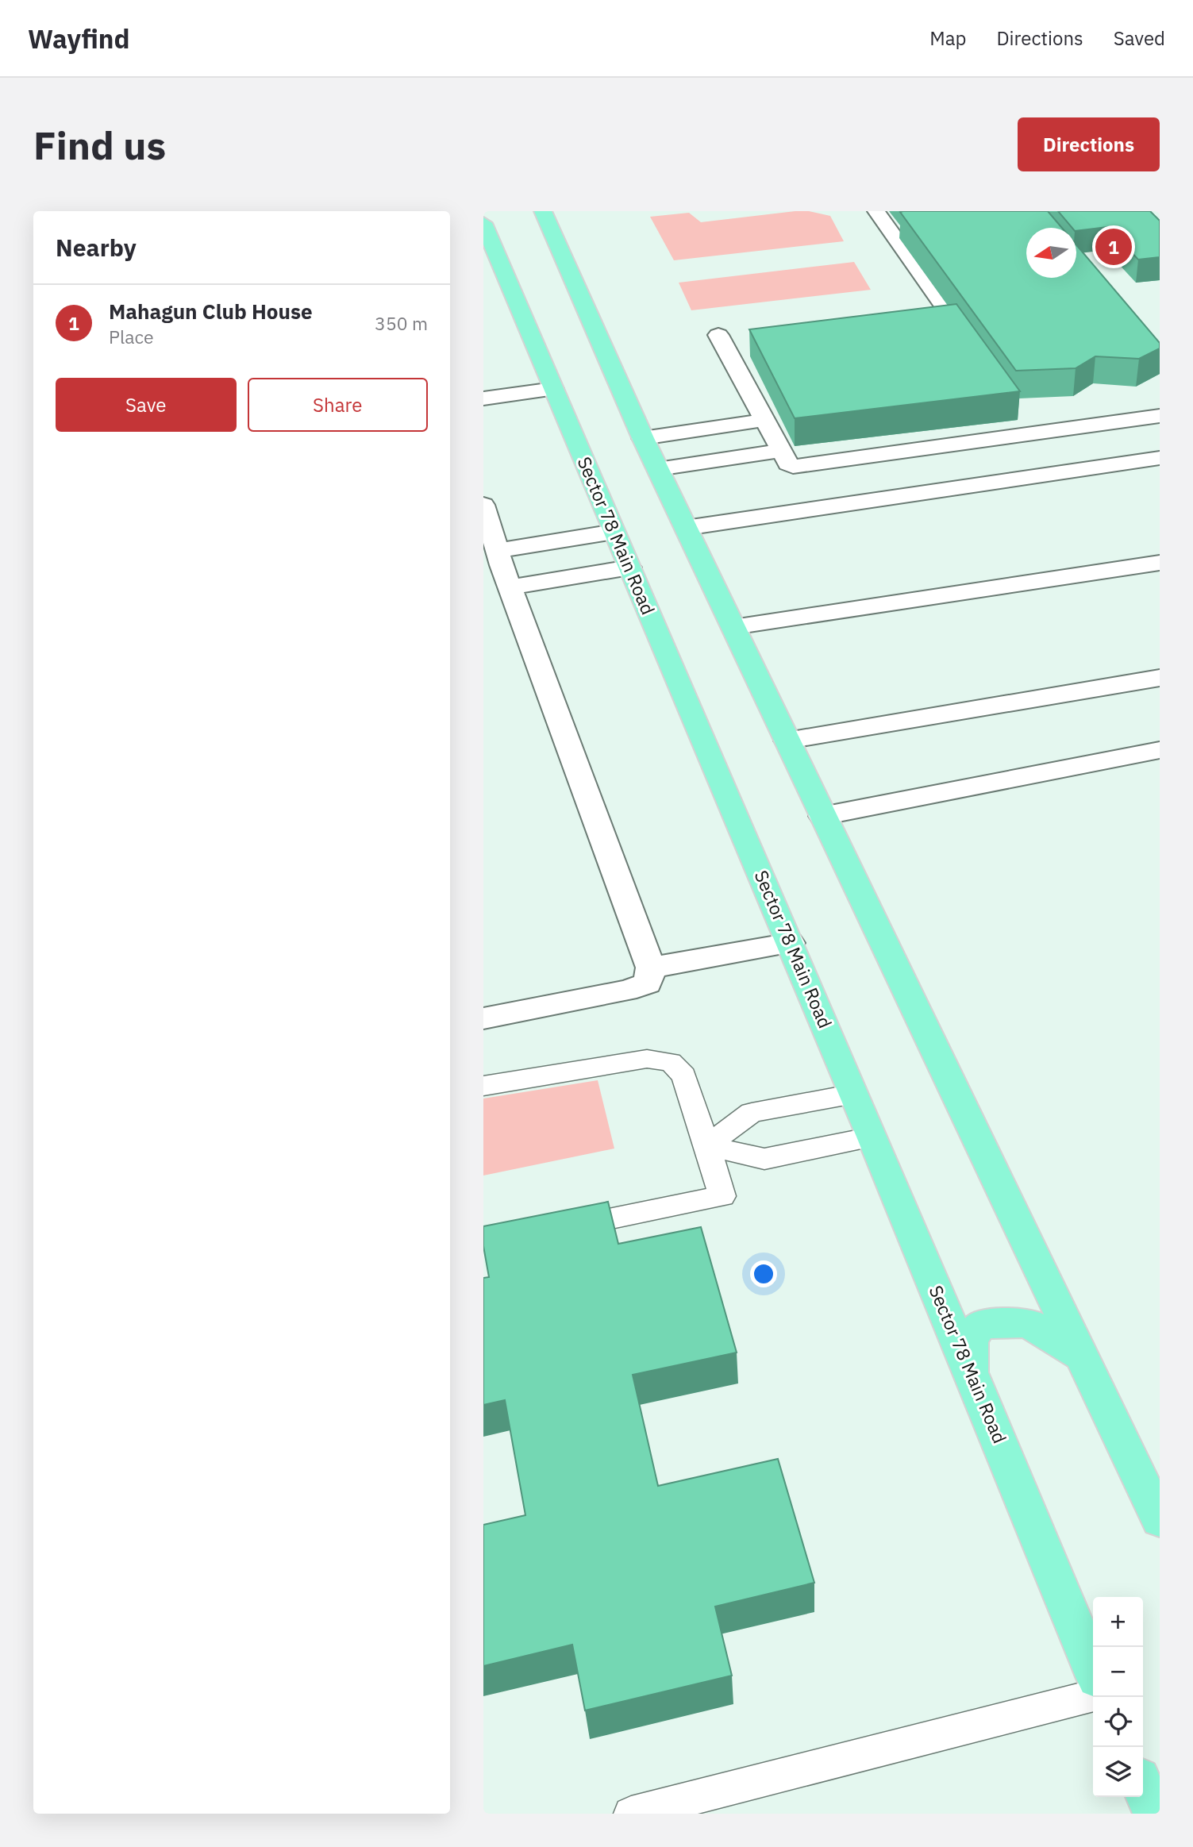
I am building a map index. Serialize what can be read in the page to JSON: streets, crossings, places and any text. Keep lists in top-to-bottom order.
{
  "streets": {
    "main road": ["Sector 78 Main Road"]
  },
  "north": "left",
  "page": {
    "header": "Wayfind",
    "nav": ["Map", "Directions", "Saved"],
    "buttons": [
      "Directions",
      ["Save", "Share"]
    ],
    "title": "Find us",
    "heading": "Nearby",
    "pins": "1",
    "list": [
      {
        "mark": "1",
        "name": "Mahagun Club House",
        "note": "Place",
        "value": "350 m"
      }
    ],
    "map_buttons": ["+", "−"]
  }
}
